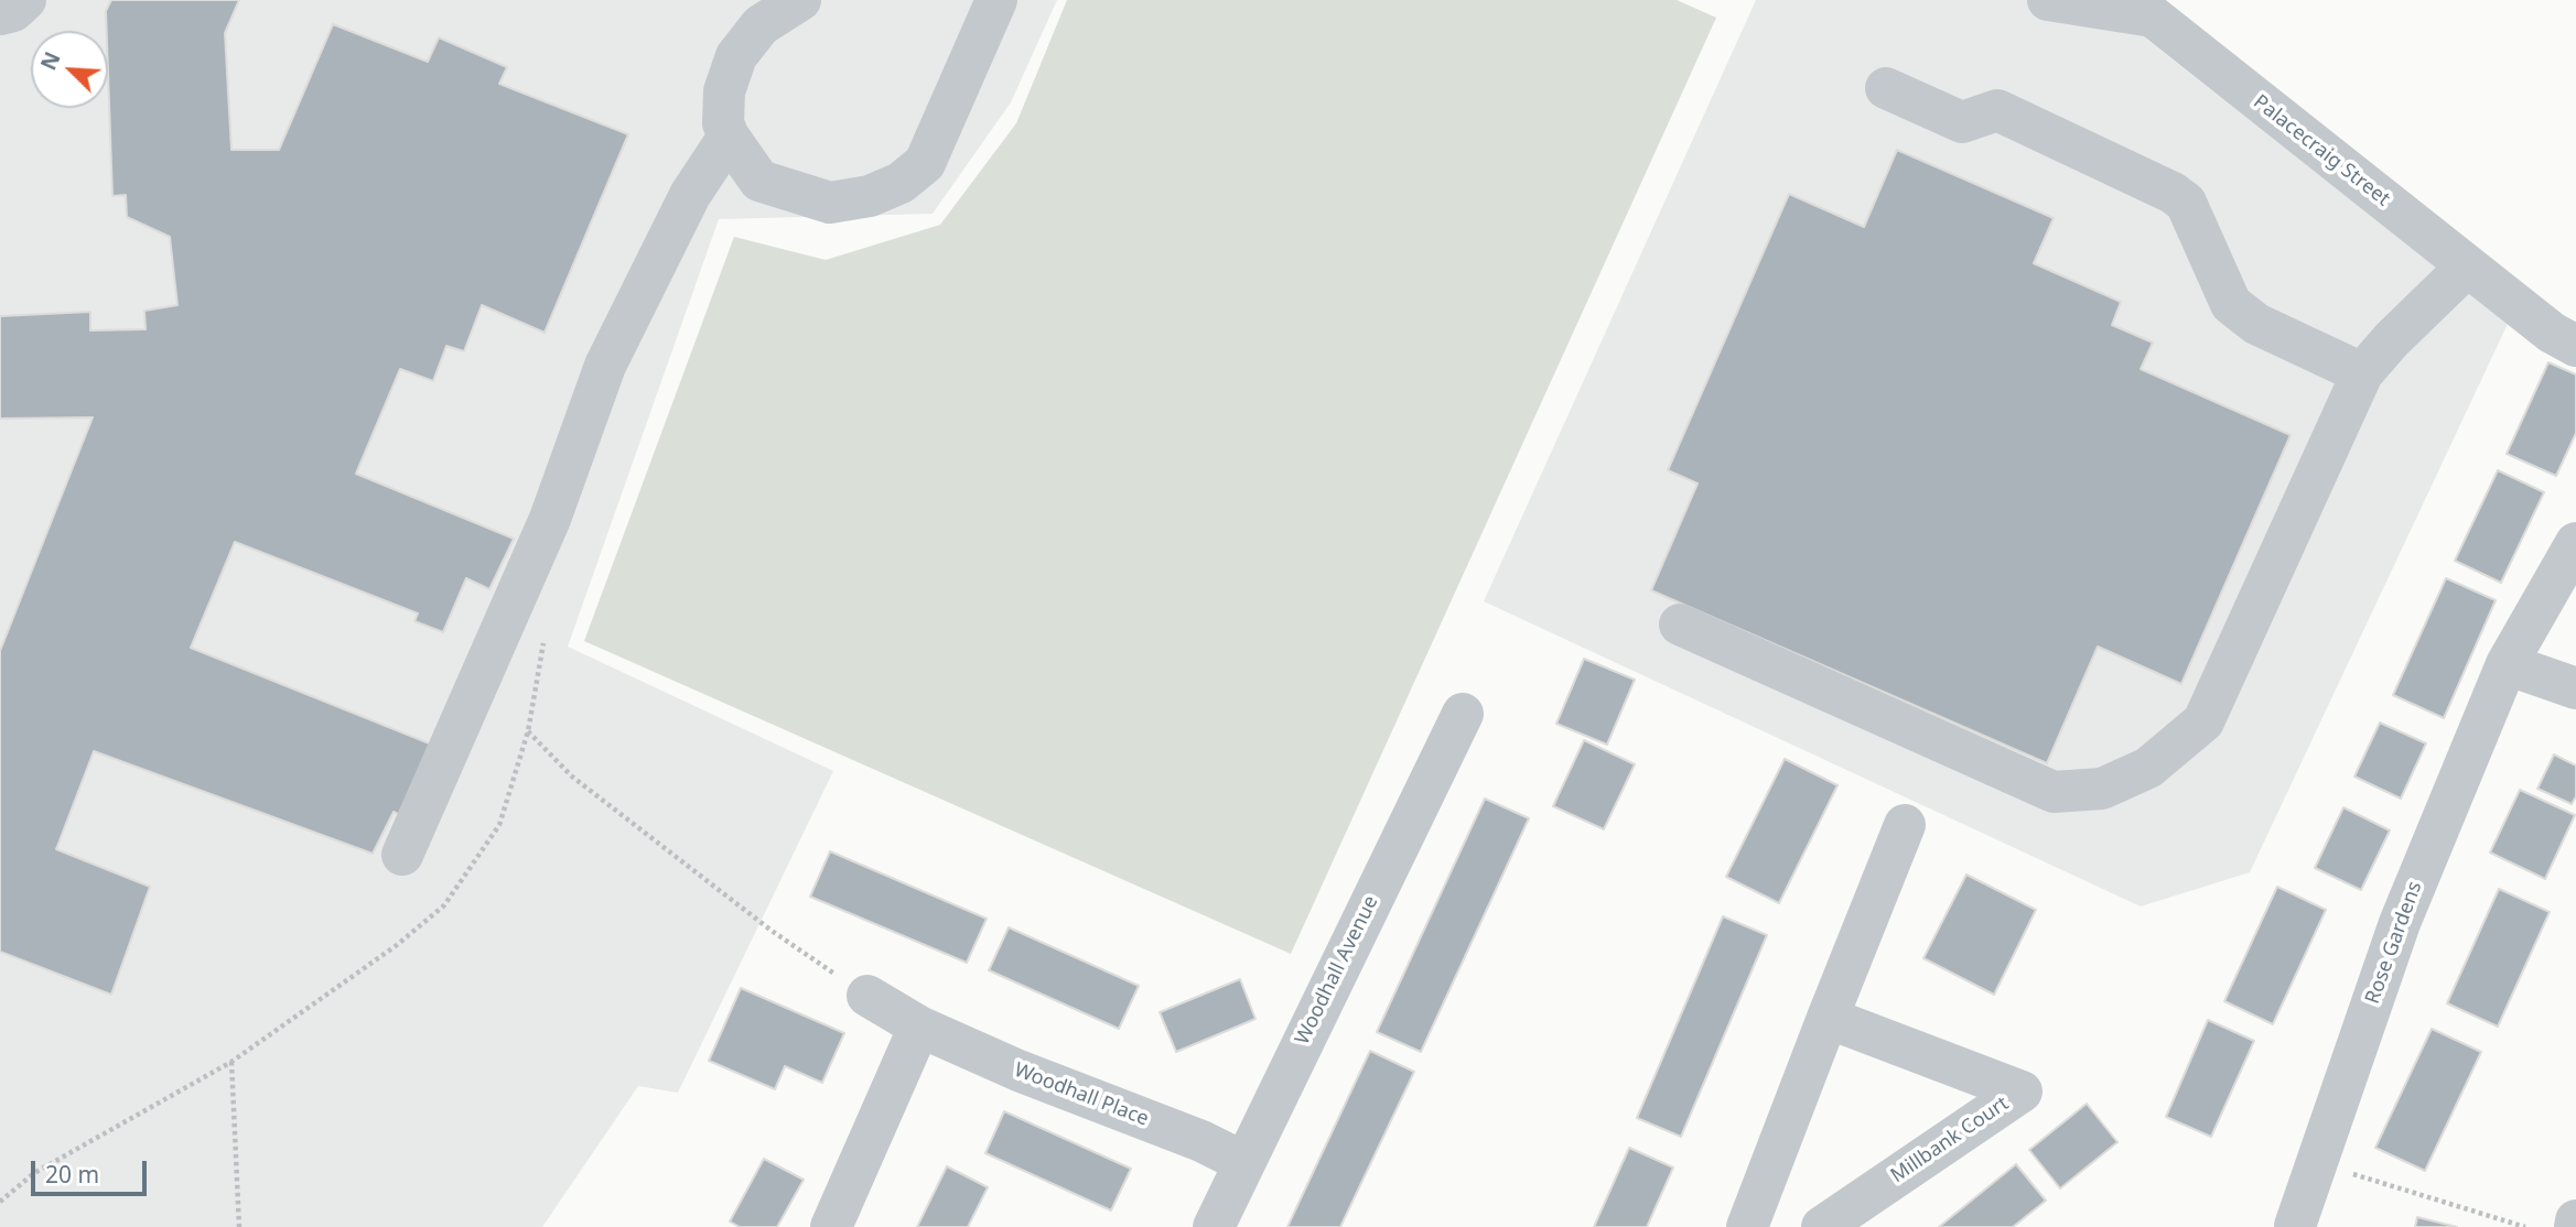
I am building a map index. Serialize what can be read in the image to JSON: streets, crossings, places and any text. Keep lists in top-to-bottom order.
{
  "streets": {
    "street": [
      "Palacecraig Street",
      "Rose Gardens",
      "Woodhall Avenue",
      "Woodhall Place",
      "Millbank Court"
    ]
  },
  "crossings": [
    ["Woodhall Avenue", "Woodhall Place"]
  ],
  "scale_bar": "20 m",
  "north": "top left"
}
